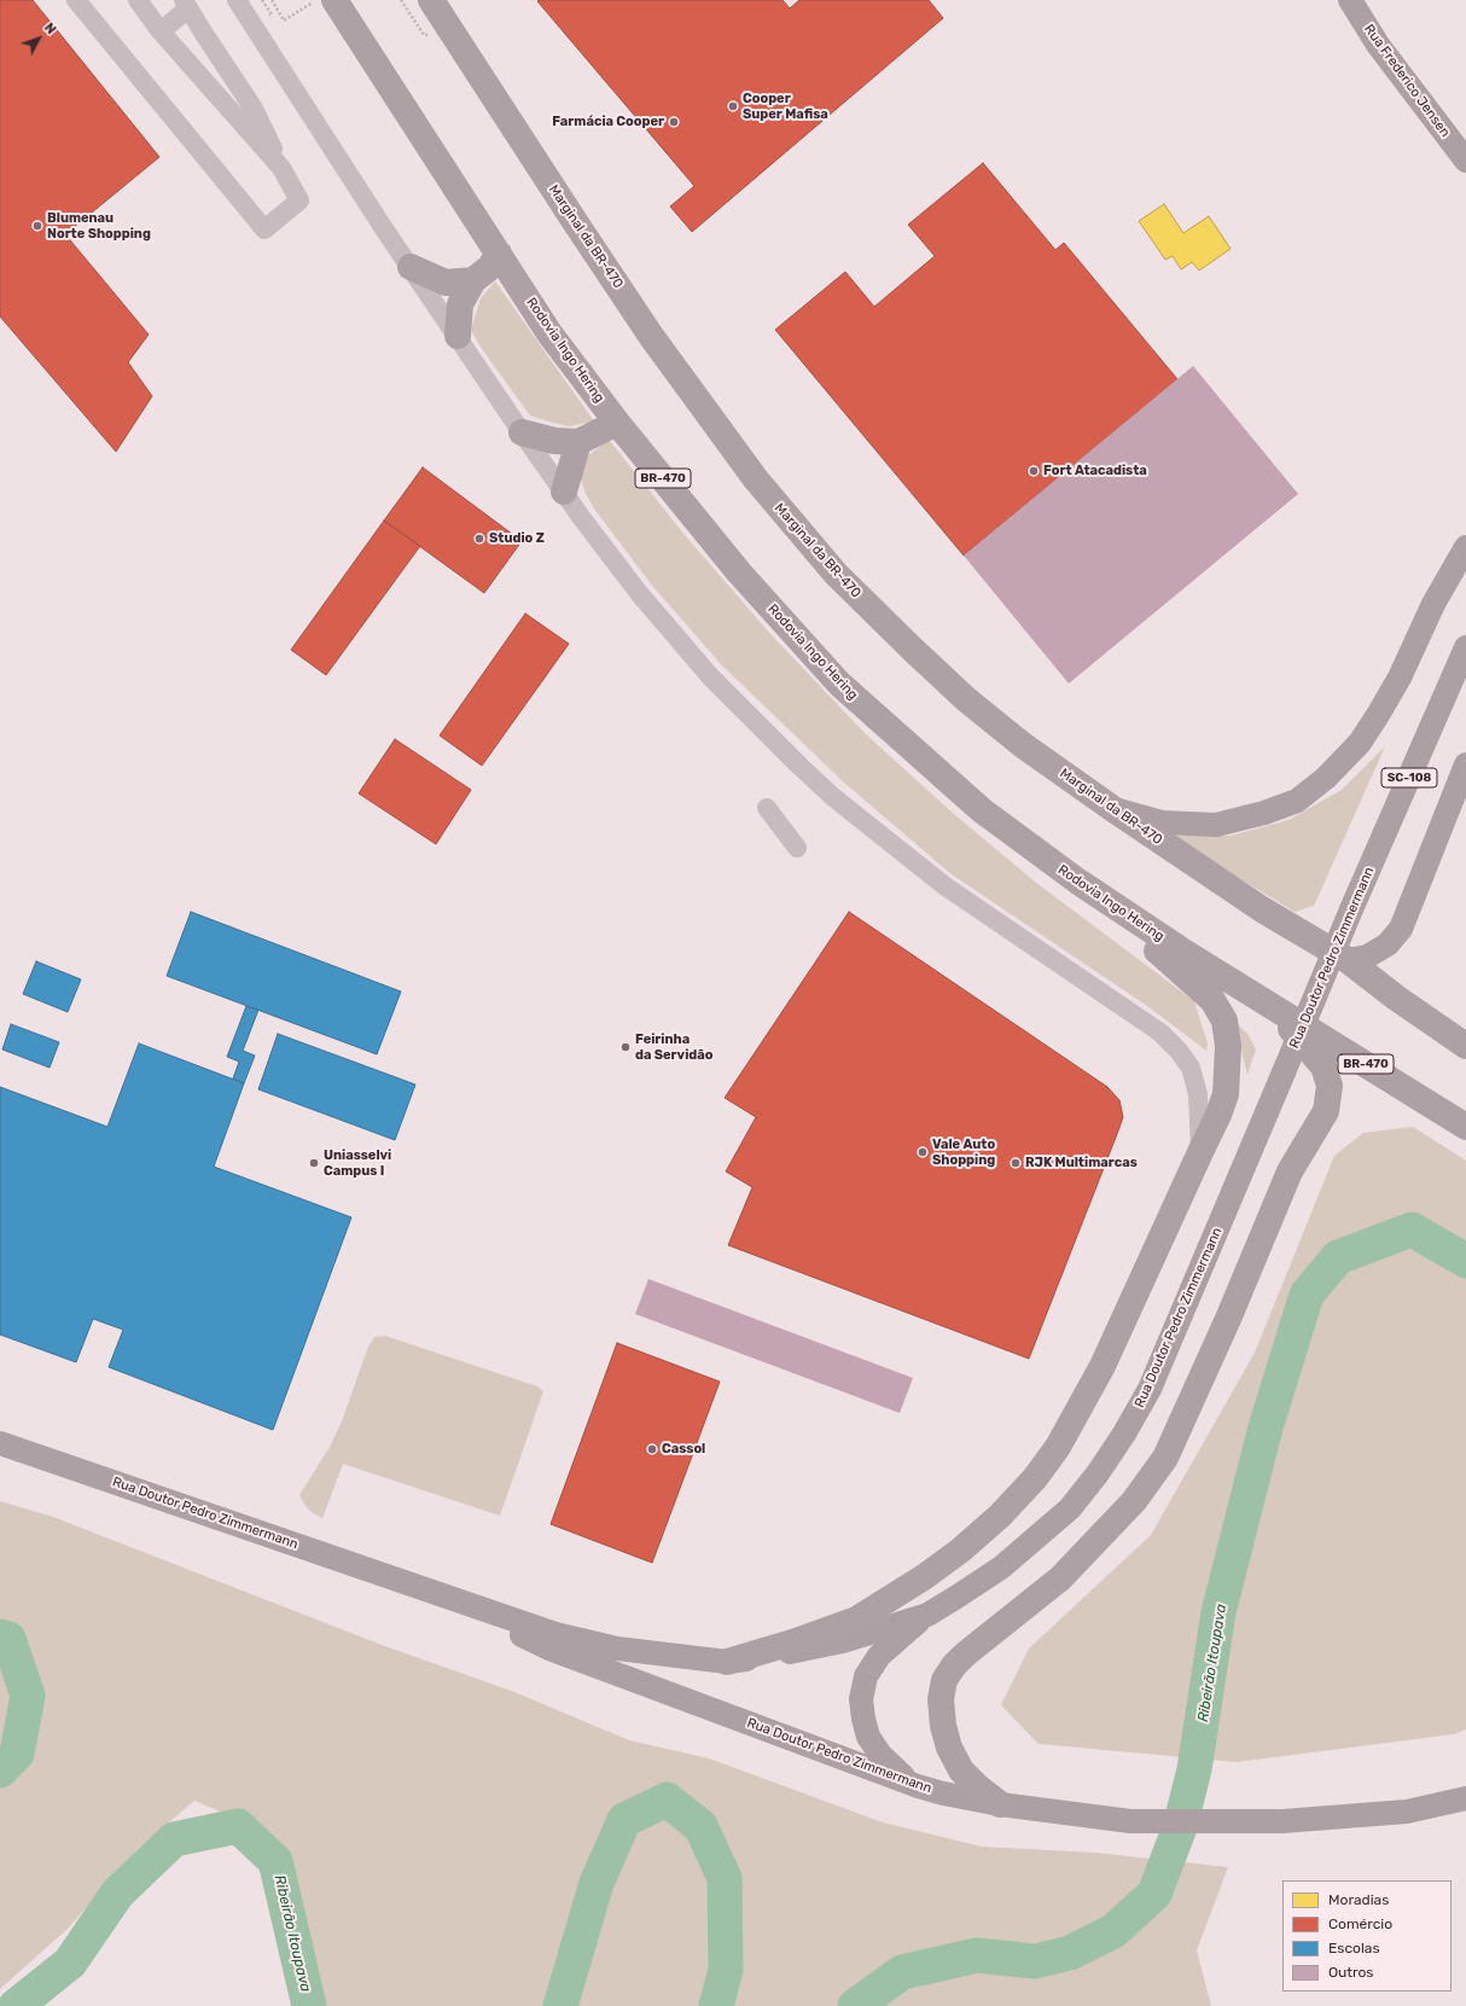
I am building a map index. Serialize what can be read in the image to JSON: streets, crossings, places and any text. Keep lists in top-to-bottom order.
{
  "streets": {
    "highway": ["Marginal da BR-470", "Rodovia Ingo Hering", "BR-470"],
    "main road": ["Rua Frederico Jensen", "SC-108", "Rua Doutor Pedro Zimmermann"]
  },
  "water": ["Ribeirão Itoupava"],
  "places": [
    "Cooper Super Mafisa",
    "Farmácia Cooper",
    "Blumenau Norte Shopping",
    "Fort Atacadista",
    "Studio Z",
    "Feirinha da Servidão",
    "Vale Auto Shopping",
    "Uniasselvi Campus I",
    "RJK Multimarcas",
    "Cassol"
  ],
  "legend": [
    "Moradias",
    "Comércio",
    "Escolas",
    "Outros"
  ],
  "north": "top right"
}
